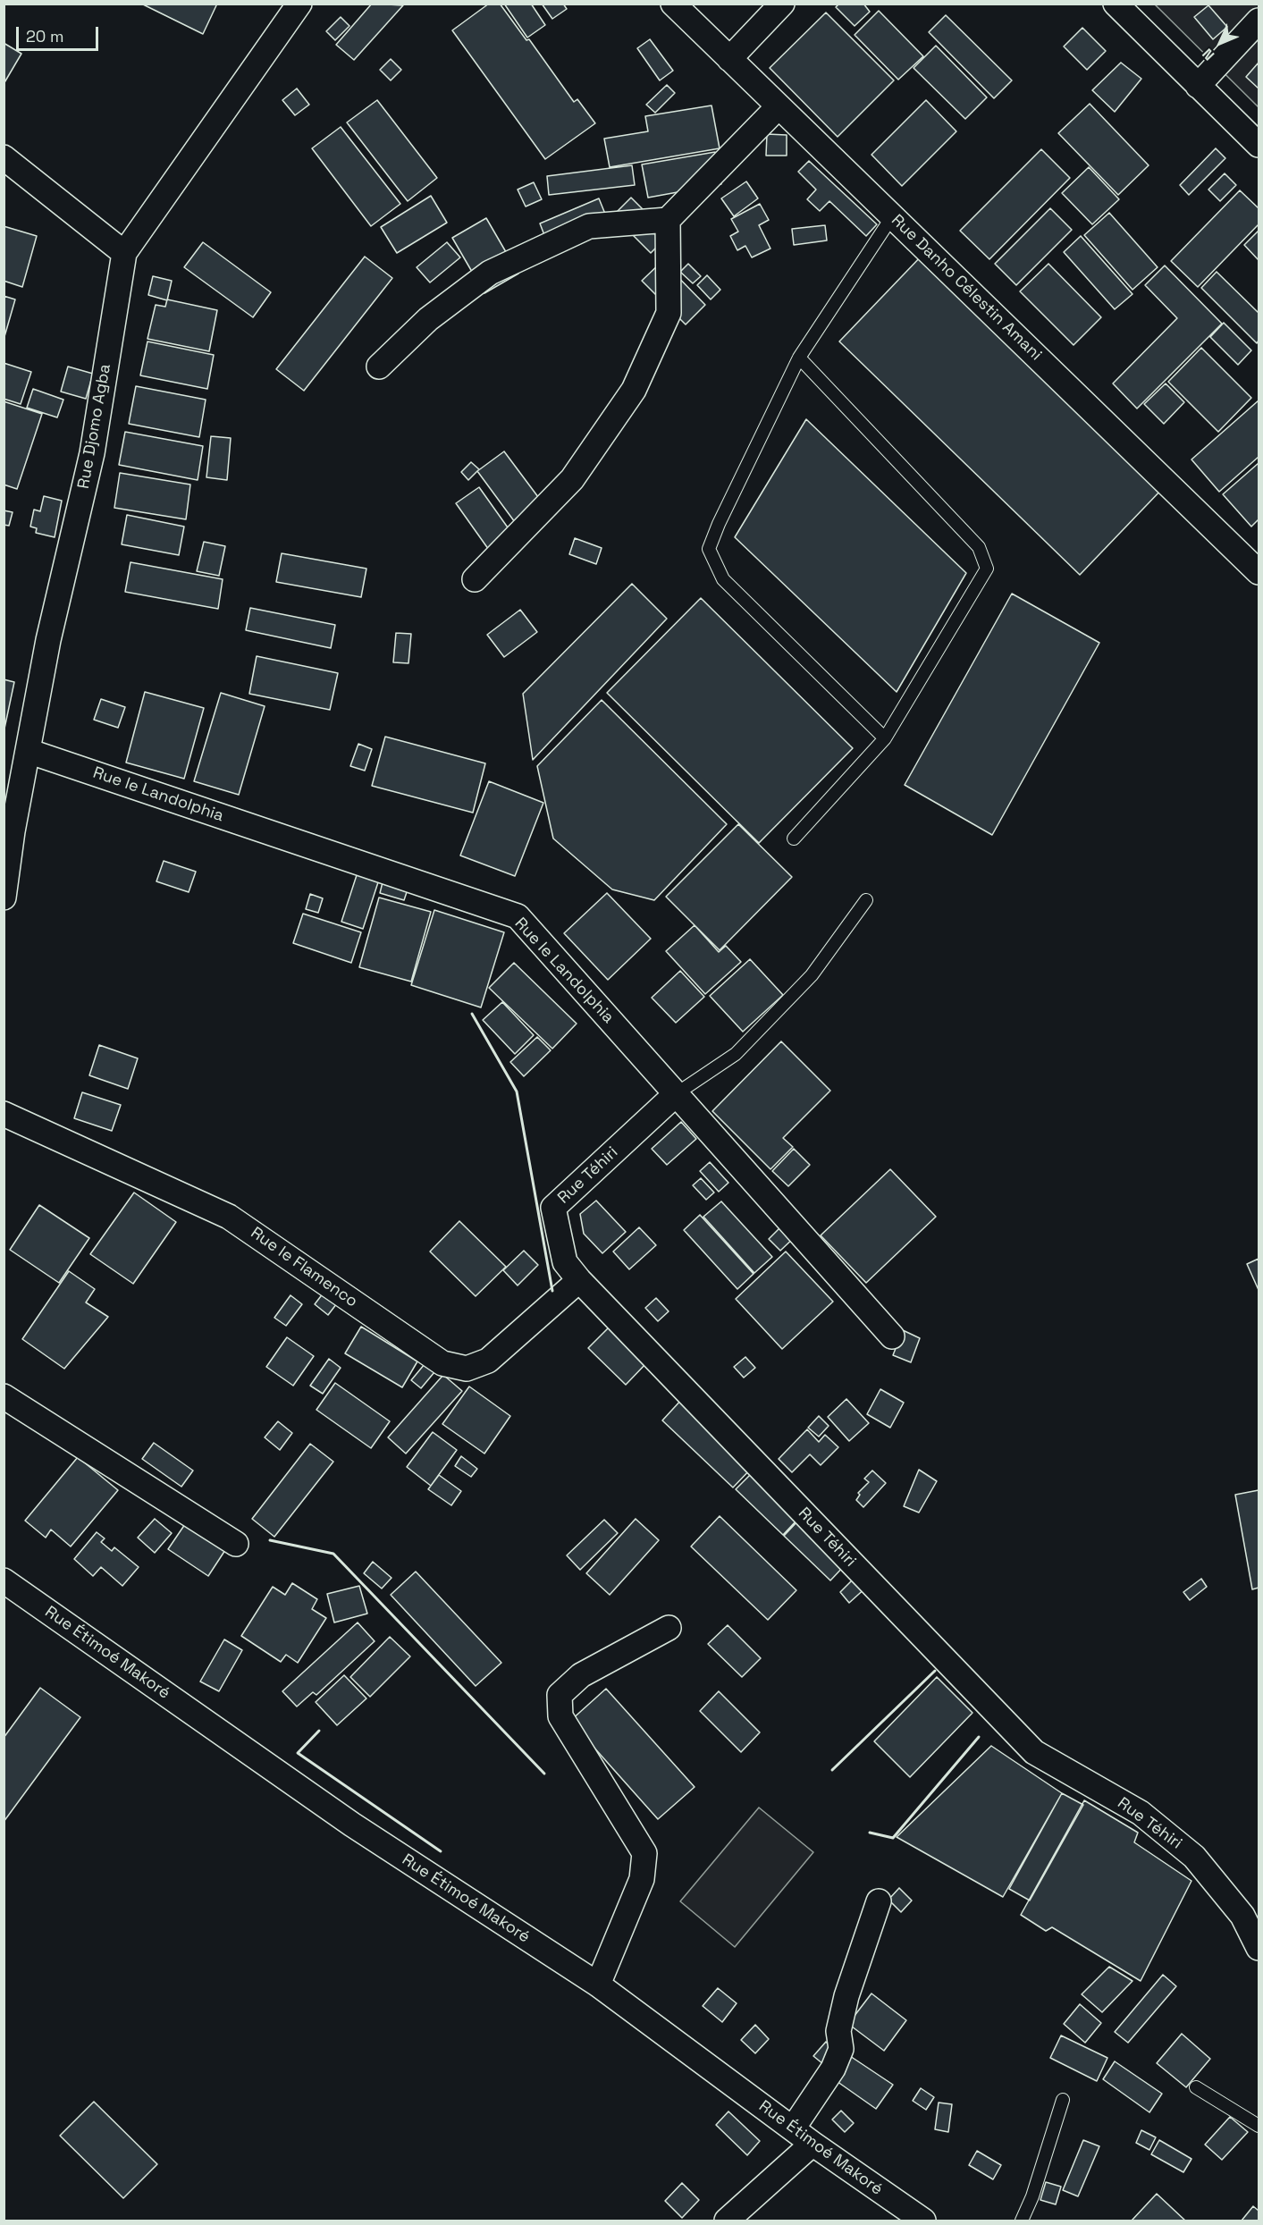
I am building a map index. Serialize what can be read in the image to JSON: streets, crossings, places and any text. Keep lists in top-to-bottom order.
{
  "streets": {
    "street": [
      "Rue Danho Célestin Amani",
      "Rue Djomo Agba",
      "Rue le Landolphia",
      "Rue Téhiri",
      "Rue le Flamenco",
      "Rue Étimoé Makoré"
    ]
  },
  "crossings": [
    ["Rue Djomo Agba", "Rue le Landolphia"],
    ["Rue le Landolphia", "Rue Téhiri"],
    ["Rue Téhiri", "Rue le Flamenco"]
  ],
  "scale_bar": "20 m",
  "north": "bottom left"
}
